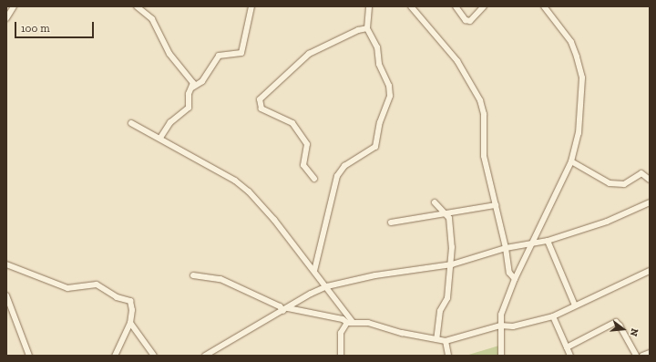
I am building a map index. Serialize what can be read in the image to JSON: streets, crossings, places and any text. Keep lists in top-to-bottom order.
{
  "scale_bar": "100 m",
  "north": "right"
}
